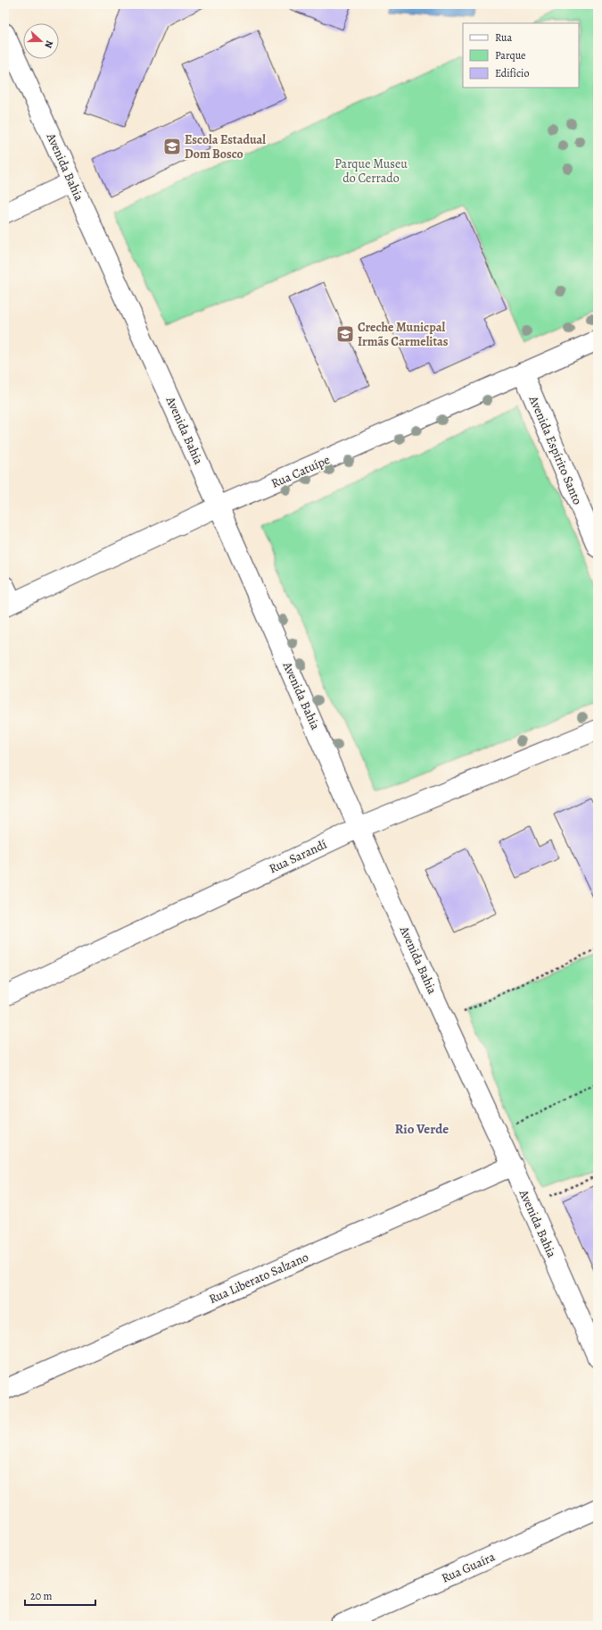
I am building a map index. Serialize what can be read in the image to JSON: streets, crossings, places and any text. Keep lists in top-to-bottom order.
{
  "streets": {
    "street": [
      "Avenida Bahia",
      "Avenida Espírito Santo",
      "Rua Catuípe",
      "Rua Sarandí",
      "Rua Liberato Salzano",
      "Rua Guaíra"
    ]
  },
  "crossings": [
    ["Avenida Bahia", "Rua Catuípe"],
    ["Avenida Bahia", "Rua Sarandí"],
    ["Avenida Bahia", "Rua Liberato Salzano"],
    ["Avenida Espírito Santo", "Rua Catuípe"]
  ],
  "districts": ["Rio Verde"],
  "parks": ["Parque Museu do Cerrado"],
  "places": {
    "school or university": ["Escola Estadual Dom Bosco", "Creche Municpal Irmãs Carmelitas"]
  },
  "legend": ["Rua", "Parque", "Edifício"],
  "scale_bar": "20 m",
  "north": "right"
}
